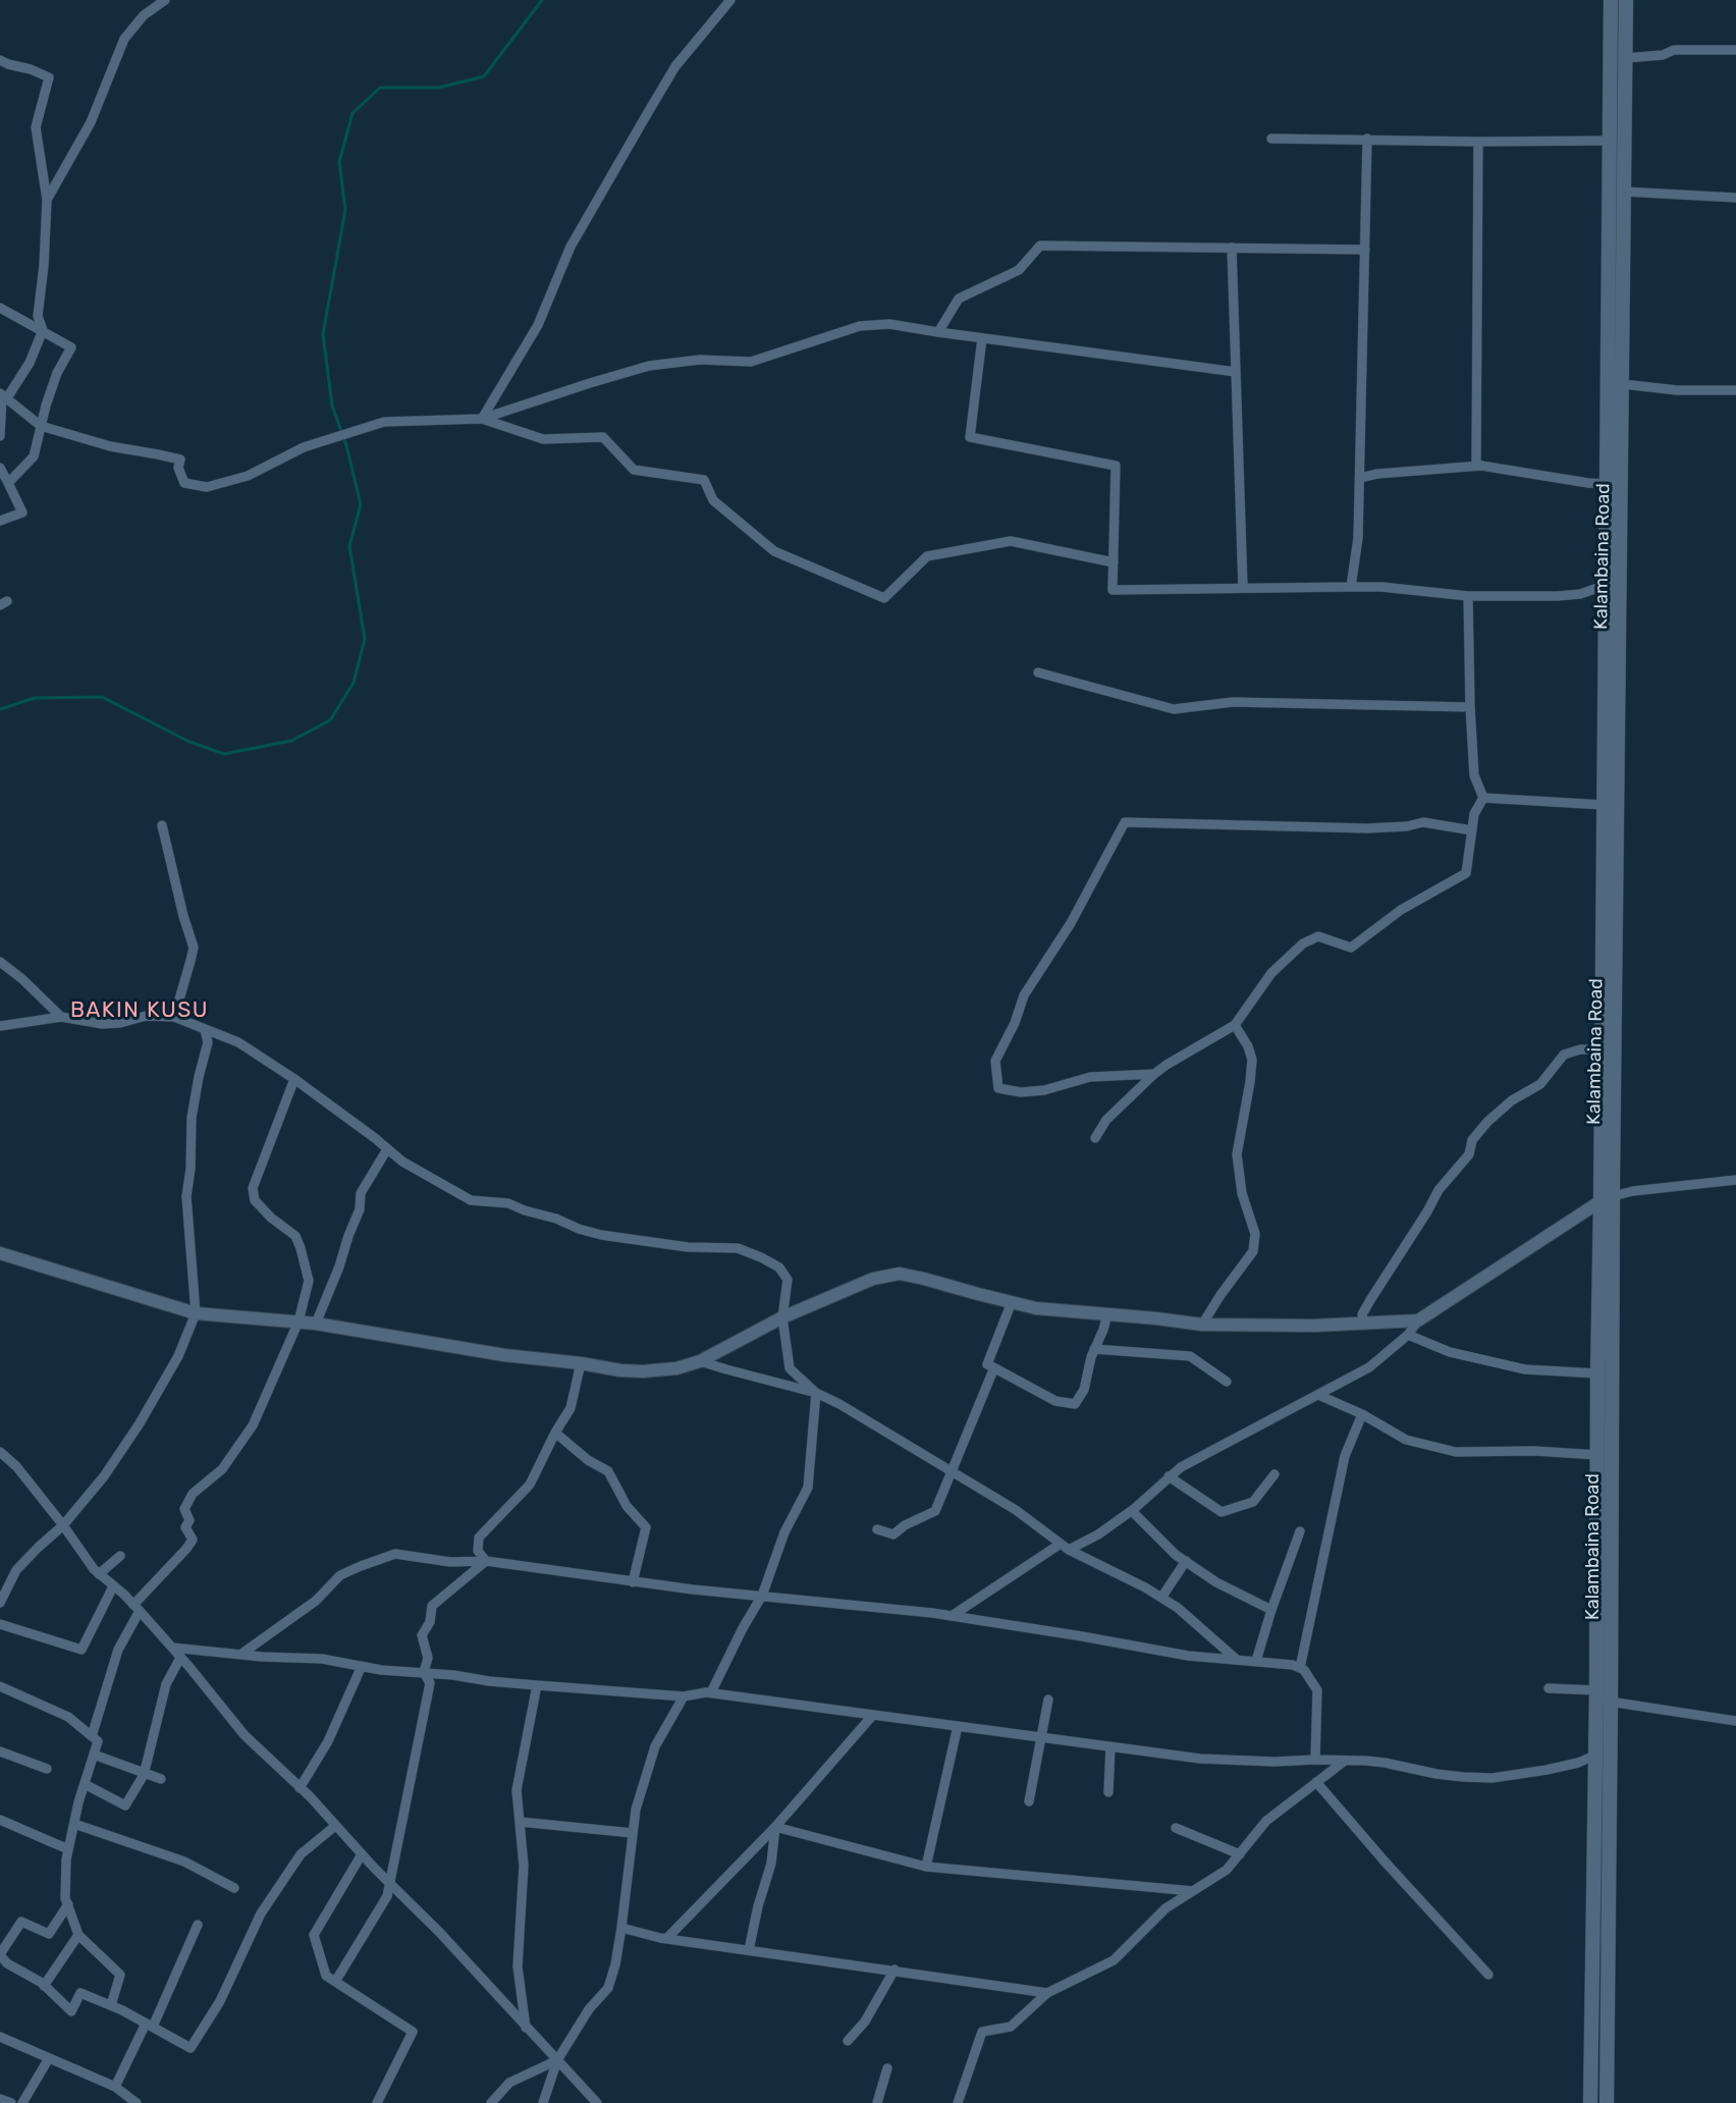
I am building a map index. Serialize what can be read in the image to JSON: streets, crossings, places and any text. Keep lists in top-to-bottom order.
{
  "streets": {
    "main road": ["Kalambaina Road"]
  },
  "districts": ["BAKIN KUSU"]
}
